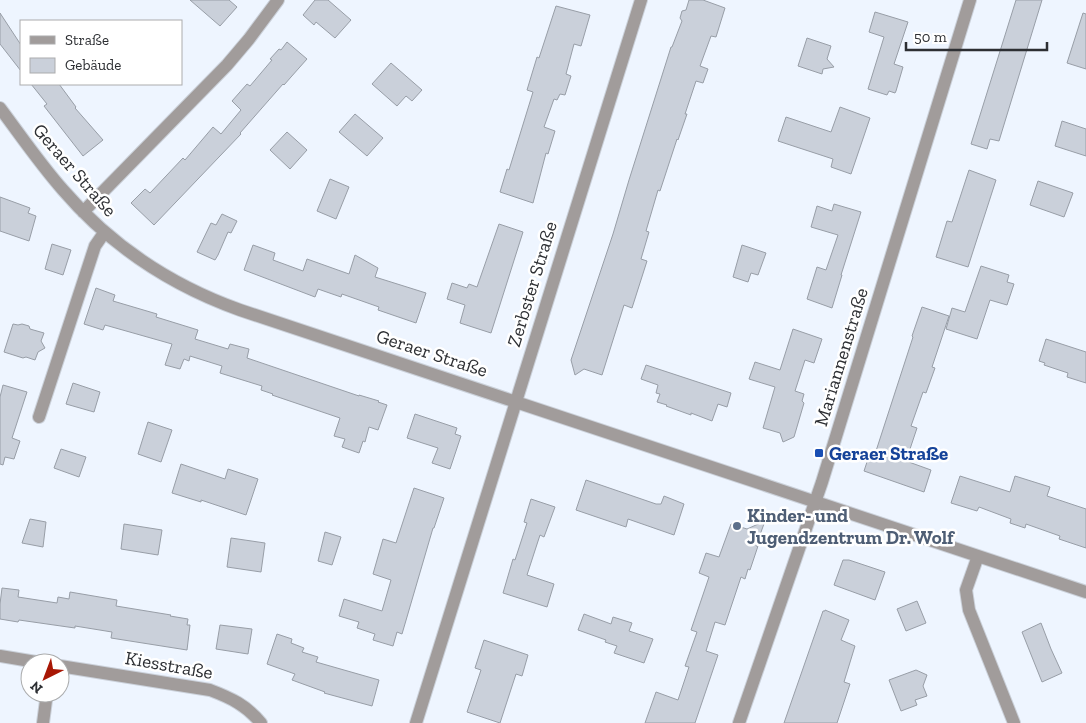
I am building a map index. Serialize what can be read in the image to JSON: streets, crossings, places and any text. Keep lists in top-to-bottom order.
{
  "streets": {
    "street": [
      "Geraer Straße",
      "Zerbster Straße",
      "Mariannenstraße",
      "Kiesstraße"
    ]
  },
  "crossings": [
    ["Geraer Straße", "Zerbster Straße"],
    ["Geraer Straße", "Mariannenstraße"]
  ],
  "places": {
    "transit": ["Geraer Straße"],
    "other": ["Kinder- und Jugendzentrum Dr. Wolf"]
  },
  "legend": ["Straße", "Gebäude"],
  "scale_bar": "50 m",
  "north": "bottom left"
}
